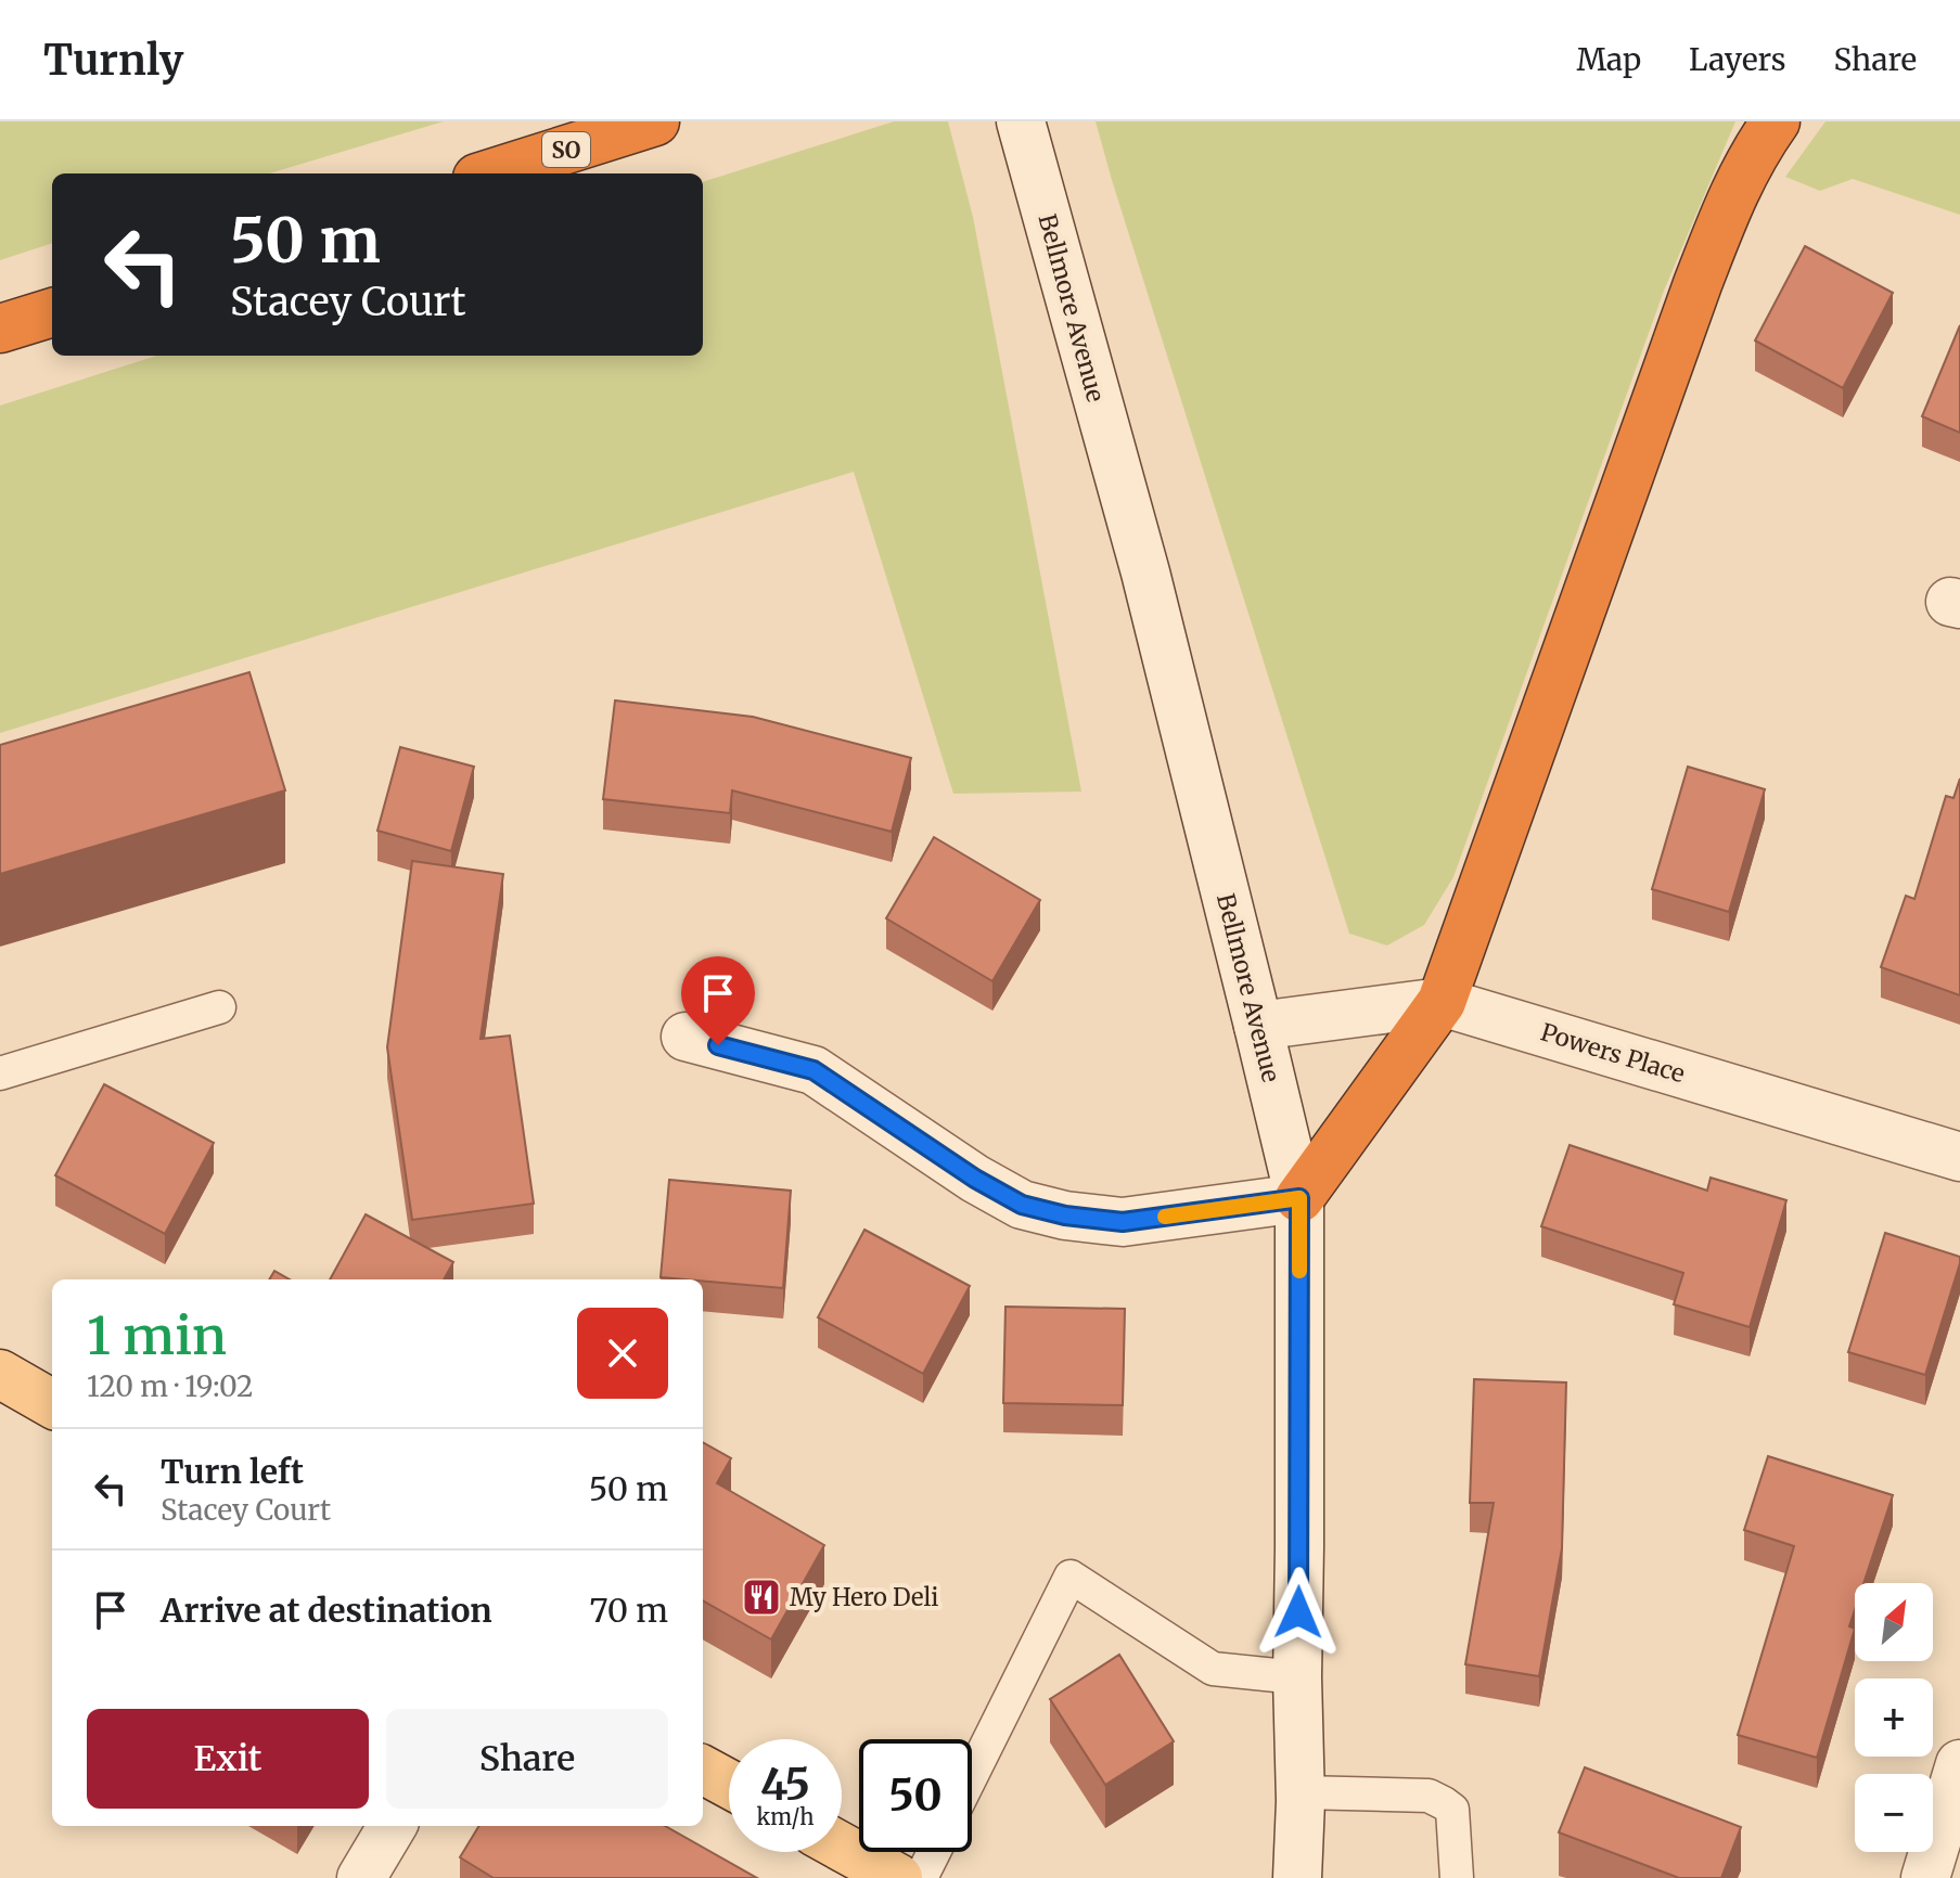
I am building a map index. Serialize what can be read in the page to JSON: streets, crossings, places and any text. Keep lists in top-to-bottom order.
{
  "streets": {
    "highway": ["SO"],
    "main road": ["Bellmore Avenue", "Powers Place"]
  },
  "crossings": [
    ["Bellmore Avenue", "Powers Place"]
  ],
  "places": {
    "restaurant": ["My Hero Deli"]
  },
  "north": "top right",
  "page": {
    "header": "Turnly",
    "nav": ["Map", "Layers", "Share"],
    "turn": ["50 m", "Stacey Court"],
    "heading": ["1 min", "120 m · 19:02"],
    "list": [
      {
        "name": "Turn left",
        "note": "Stacey Court",
        "value": "50 m"
      },
      {
        "name": "Arrive at destination",
        "value": "70 m"
      }
    ],
    "map_buttons": ["+", "−"],
    "buttons": ["Exit", "Share"],
    "speed": "45 km/h",
    "limit": "50"
  }
}
